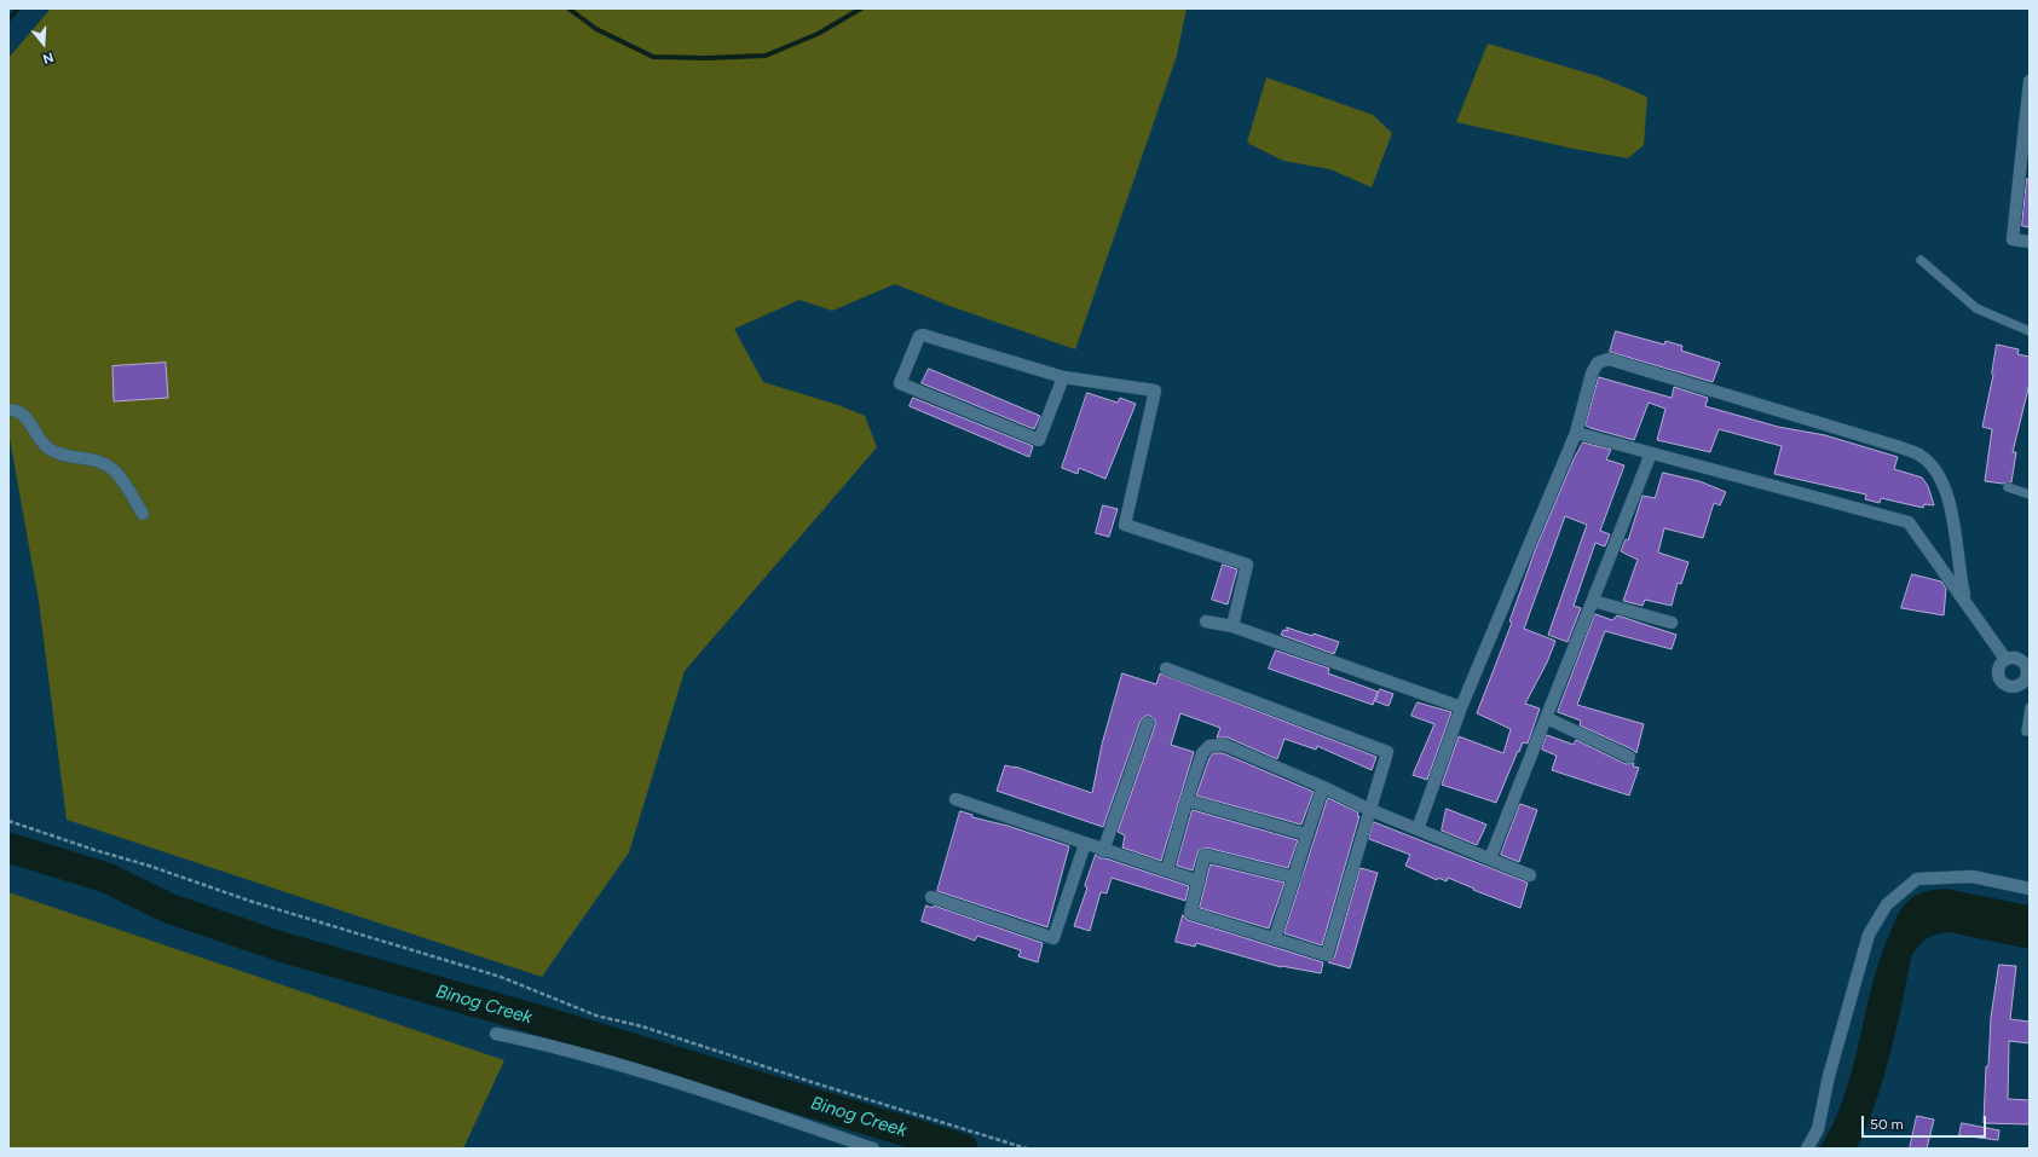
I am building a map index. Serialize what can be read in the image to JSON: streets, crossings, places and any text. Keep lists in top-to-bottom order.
{
  "water": ["Binog Creek"],
  "scale_bar": "50 m",
  "north": "bottom"
}
